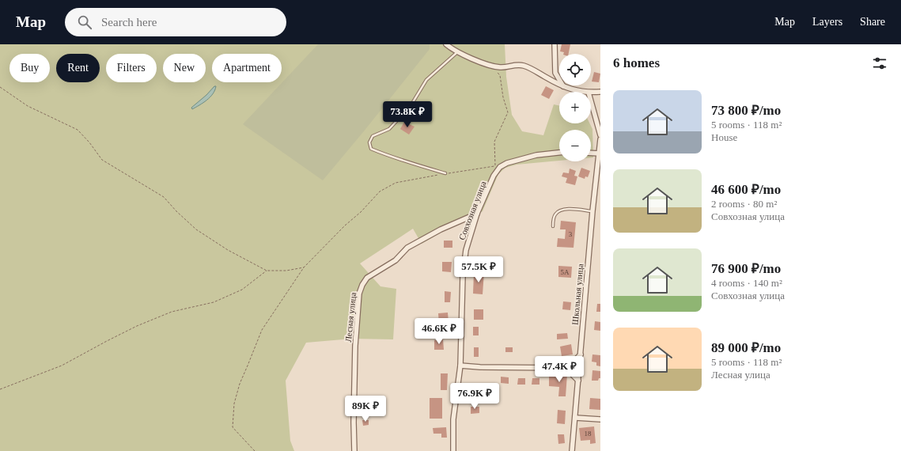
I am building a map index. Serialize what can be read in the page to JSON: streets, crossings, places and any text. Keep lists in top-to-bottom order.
{
  "streets": {
    "street": ["Совхозная улица", "Школьная улица", "Лесная улица"]
  },
  "crossings": [
    ["Совхозная улица", "Лесная улица"]
  ],
  "house_numbers": ["3", "5А", "18"],
  "page": {
    "header": "Map",
    "search": "Search here",
    "nav": ["Map", "Layers", "Share"],
    "heading": "6 homes",
    "map_buttons": ["+", "−"],
    "chip": [
      "Buy",
      "Rent",
      "Filters",
      "New",
      "Apartment"
    ],
    "list": [
      {
        "name": "73 800 ₽/mo",
        "note": "5 rooms · 118 m² · House"
      },
      {
        "name": "46 600 ₽/mo",
        "note": "2 rooms · 80 m² · Совхозная улица"
      },
      {
        "name": "76 900 ₽/mo",
        "note": "4 rooms · 140 m² · Совхозная улица"
      },
      {
        "name": "89 000 ₽/mo",
        "note": "5 rooms · 118 m² · Лесная улица"
      }
    ],
    "price": [
      "73.8K ₽",
      "57.5K ₽",
      "46.6K ₽",
      "47.4K ₽",
      "76.9K ₽",
      "89K ₽"
    ]
  }
}
